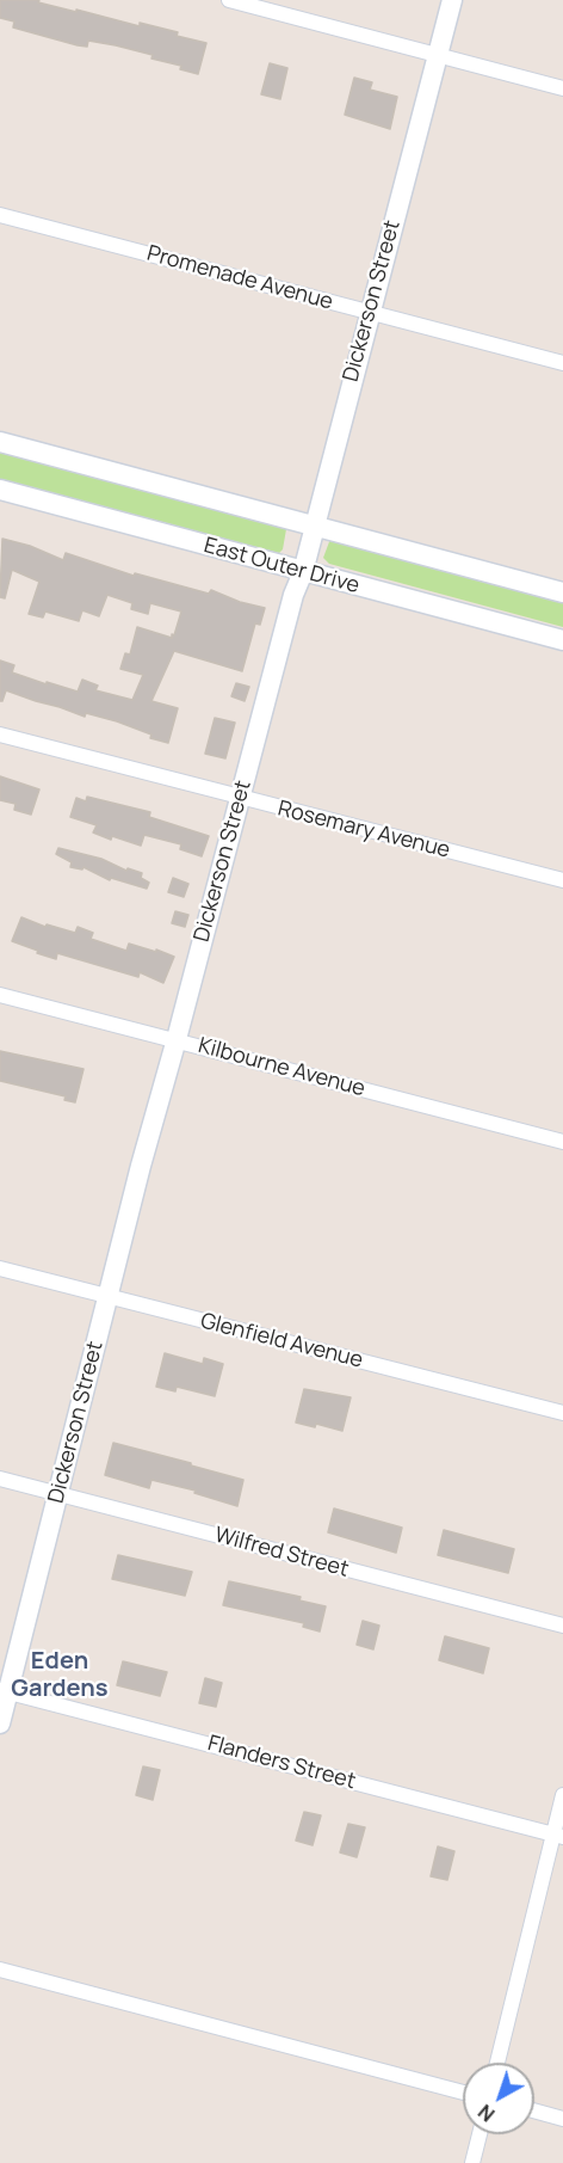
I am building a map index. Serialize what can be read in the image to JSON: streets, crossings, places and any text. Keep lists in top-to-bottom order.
{
  "streets": {
    "street": [
      "Promenade Avenue",
      "Dickerson Street",
      "East Outer Drive",
      "Rosemary Avenue",
      "Kilbourne Avenue",
      "Glenfield Avenue",
      "Wilfred Street",
      "Flanders Street"
    ]
  },
  "crossings": [
    ["Promenade Avenue", "Dickerson Street"],
    ["Dickerson Street", "East Outer Drive"],
    ["Dickerson Street", "Rosemary Avenue"],
    ["Dickerson Street", "Kilbourne Avenue"],
    ["Dickerson Street", "Glenfield Avenue"],
    ["Dickerson Street", "Wilfred Street"],
    ["Dickerson Street", "Flanders Street"]
  ],
  "districts": ["Eden Gardens"],
  "north": "bottom left"
}
